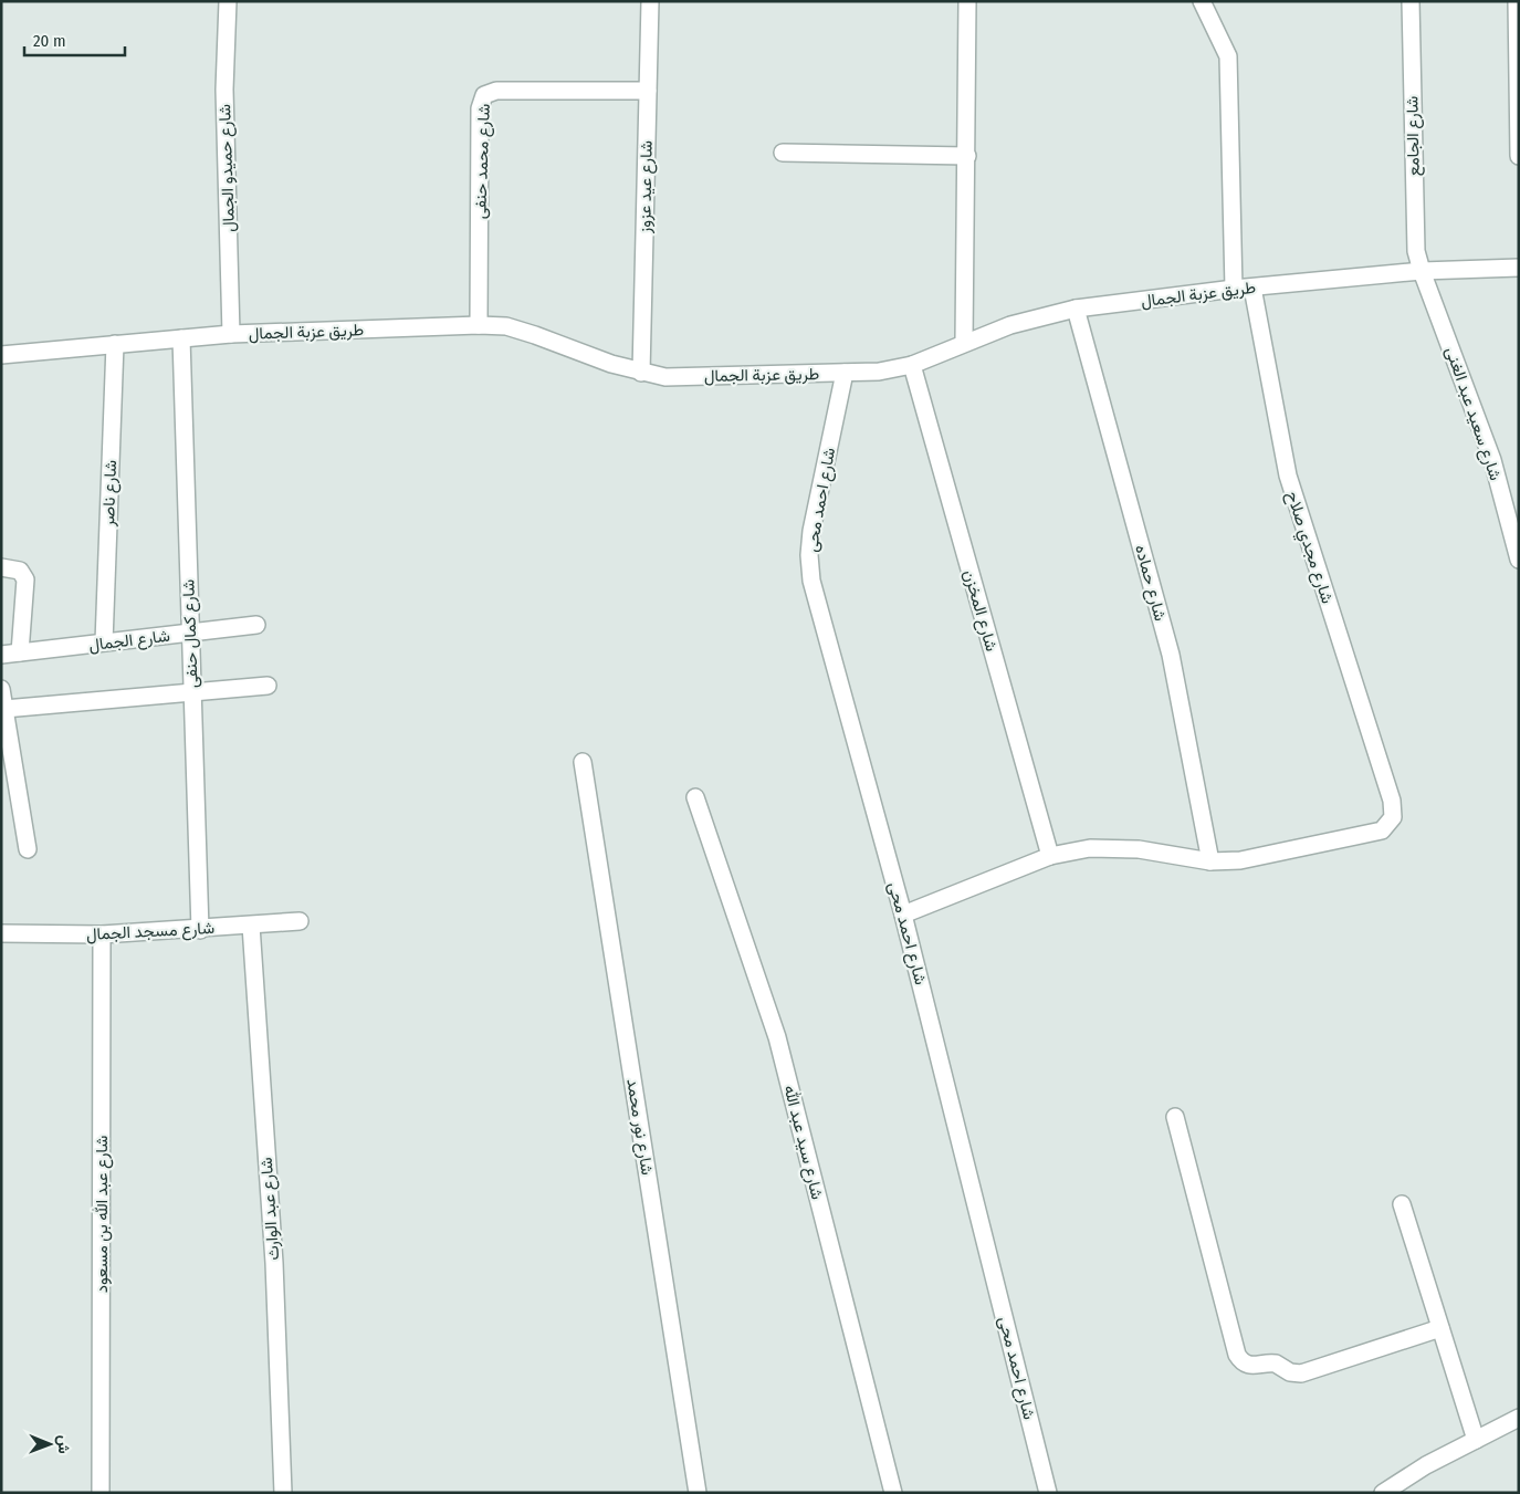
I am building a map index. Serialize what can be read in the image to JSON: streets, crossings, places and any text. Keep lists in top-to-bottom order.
{
  "streets": {
    "street": [
      "شارع الجامع",
      "شارع محمد حنفى",
      "شارع حميدو الجمال",
      "شارع عيد عزوز",
      "طريق عزبة الجمال",
      "شارع سعيد عبد الغنى",
      "شارع ناصر",
      "شارع احمد محى",
      "شارع مجدي صلاح",
      "شارع حماده",
      "شارع المخزن",
      "شارع كمال حنفى",
      "شارع الجمال",
      "شارع مسجد الجمال",
      "شارع نور محمد",
      "شارع سيد عبد الله",
      "شارع عبد الوارث",
      "شارع عبد الله بن مسعود"
    ]
  },
  "crossings": [
    ["شارع الجامع", "طريق عزبة الجمال"],
    ["شارع الجامع", "شارع سعيد عبد الغنى"],
    ["شارع محمد حنفى", "شارع عيد عزوز"],
    ["شارع محمد حنفى", "طريق عزبة الجمال"],
    ["شارع حميدو الجمال", "طريق عزبة الجمال"],
    ["شارع عيد عزوز", "طريق عزبة الجمال"],
    ["طريق عزبة الجمال", "شارع سعيد عبد الغنى"],
    ["طريق عزبة الجمال", "شارع ناصر"],
    ["طريق عزبة الجمال", "شارع احمد محى"],
    ["طريق عزبة الجمال", "شارع مجدي صلاح"],
    ["طريق عزبة الجمال", "شارع حماده"],
    ["طريق عزبة الجمال", "شارع المخزن"],
    ["طريق عزبة الجمال", "شارع كمال حنفى"],
    ["شارع ناصر", "شارع الجمال"],
    ["شارع مجدي صلاح", "شارع حماده"],
    ["شارع كمال حنفى", "شارع الجمال"],
    ["شارع كمال حنفى", "شارع مسجد الجمال"],
    ["شارع مسجد الجمال", "شارع عبد الوارث"],
    ["شارع مسجد الجمال", "شارع عبد الله بن مسعود"]
  ],
  "scale_bar": "20 m",
  "north": "right"
}
